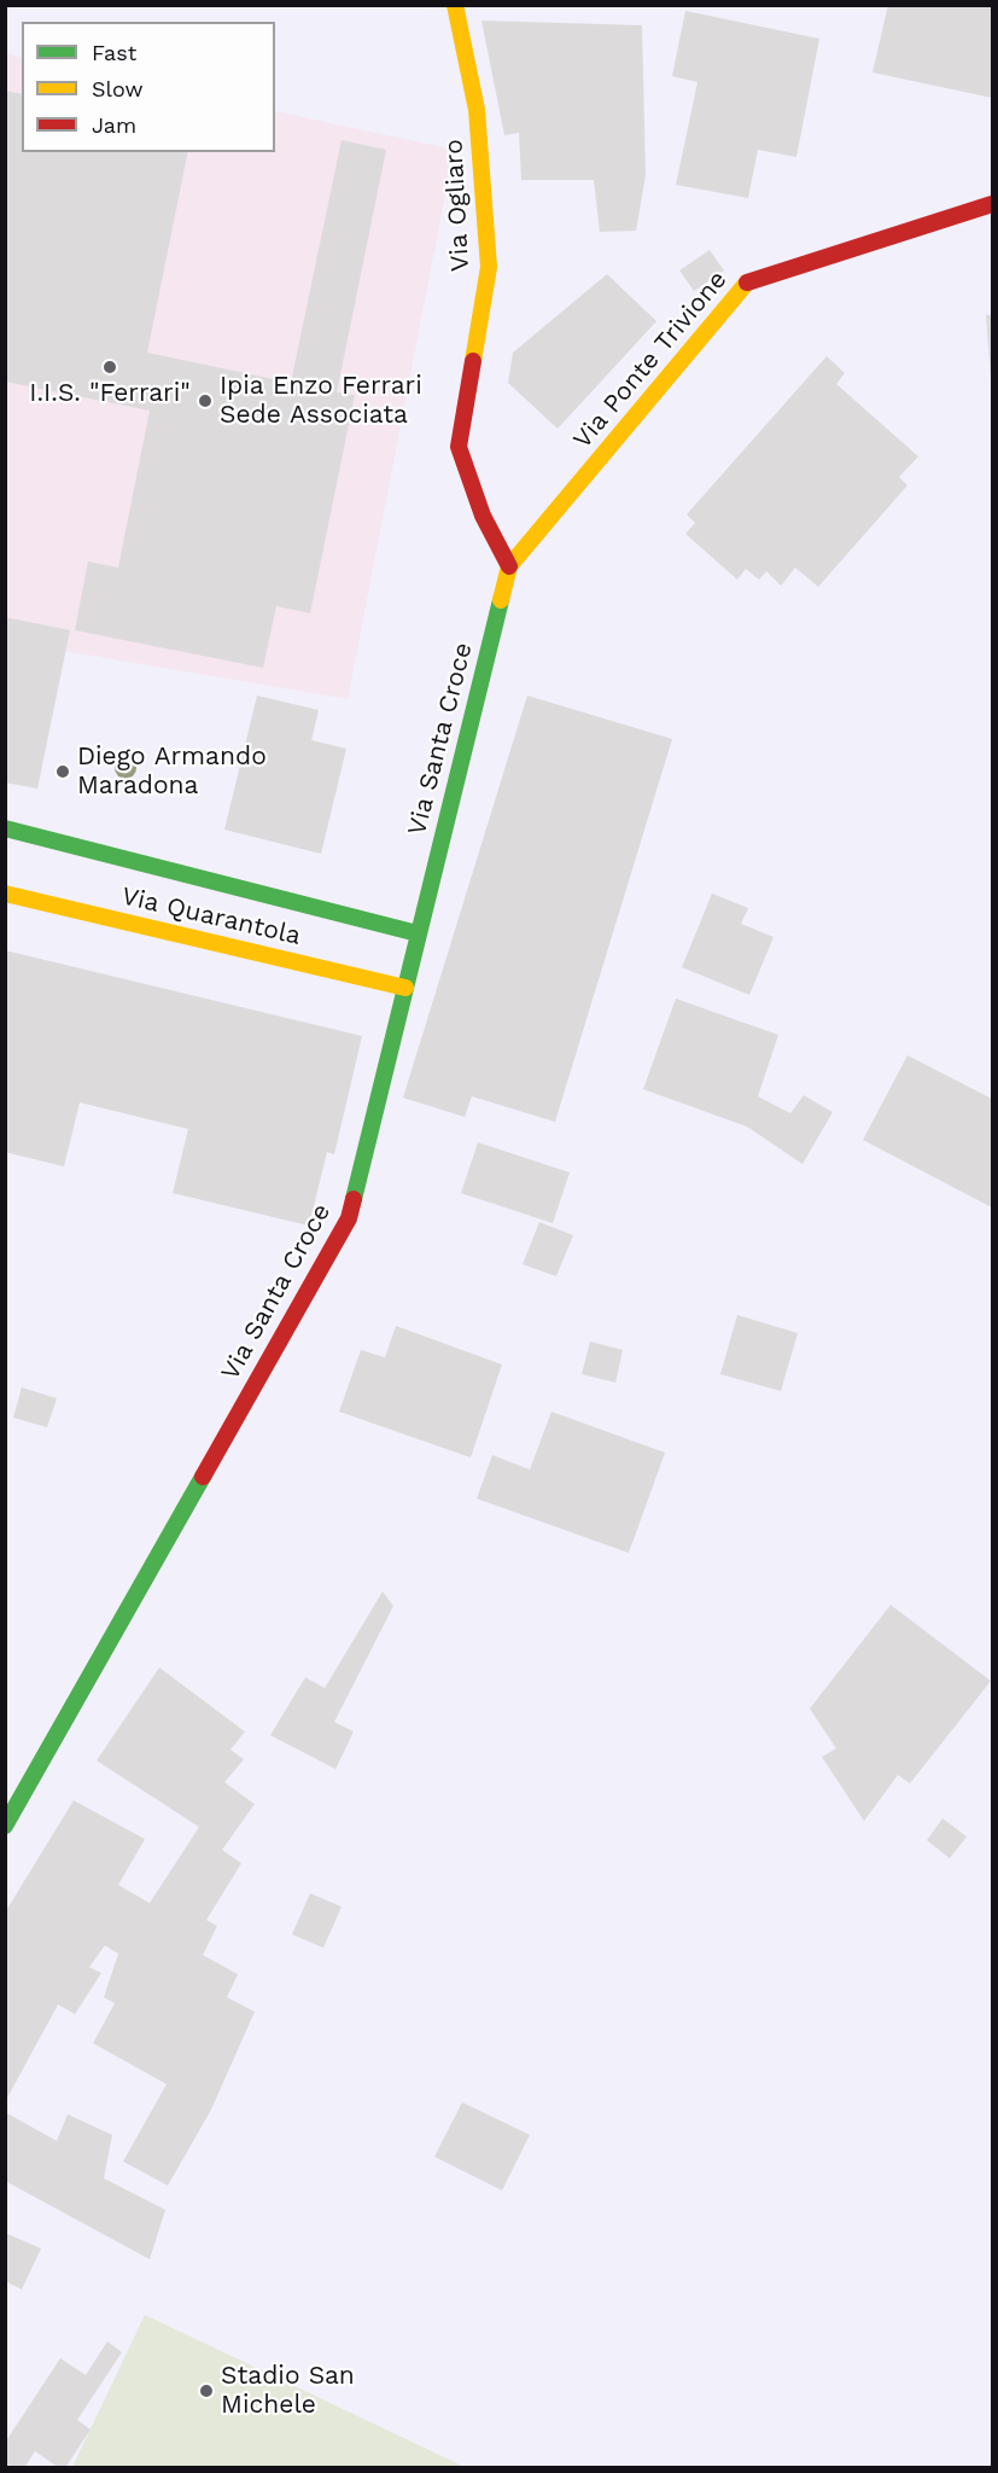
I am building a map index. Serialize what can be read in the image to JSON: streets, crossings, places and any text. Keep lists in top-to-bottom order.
{
  "streets": {
    "street": [
      "Via Ogliaro",
      "Via Ponte Trivione",
      "Via Santa Croce",
      "Via Quarantola"
    ]
  },
  "crossings": [
    ["Via Ogliaro", "Via Ponte Trivione"],
    ["Via Ogliaro", "Via Santa Croce"],
    ["Via Ponte Trivione", "Via Santa Croce"],
    ["Via Santa Croce", "Via Quarantola"]
  ],
  "places": [
    "I.I.S. \"Ferrari\"",
    "Ipia Enzo Ferrari Sede Associata",
    "Diego Armando Maradona",
    "Stadio San Michele"
  ],
  "legend": ["Fast", "Slow", "Jam"]
}
